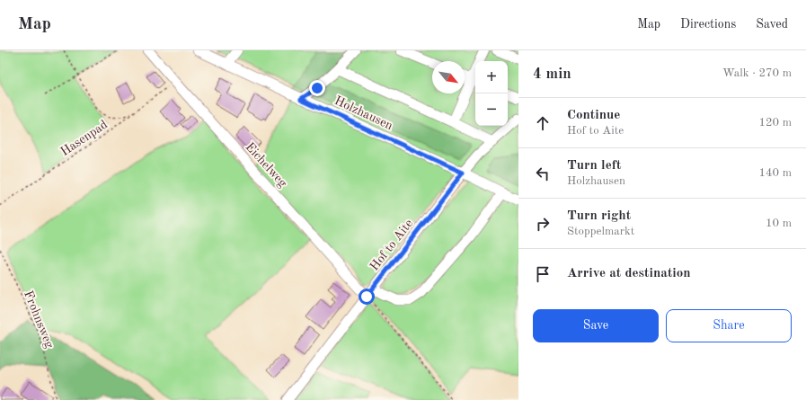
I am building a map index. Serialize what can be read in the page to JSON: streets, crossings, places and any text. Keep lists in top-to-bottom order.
{
  "streets": {
    "street": ["Holzhausen", "Eichelweg", "Hof to Aite"],
    "path": ["Hasenpad", "Frohnsweg"]
  },
  "crossings": [
    ["Holzhausen", "Hof to Aite"],
    ["Hasenpad", "Eichelweg"],
    ["Eichelweg", "Hof to Aite"]
  ],
  "north": "bottom right",
  "page": {
    "header": "Map",
    "nav": ["Map", "Directions", "Saved"],
    "heading": ["4 min", "Walk · 270 m"],
    "map_buttons": ["+", "−"],
    "list": [
      ["Continue", "Hof to Aite", "120 m"],
      ["Turn left", "Holzhausen", "140 m"],
      ["Turn right", "Stoppelmarkt", "10 m"],
      "Arrive at destination"
    ],
    "buttons": ["Save", "Share"]
  }
}
